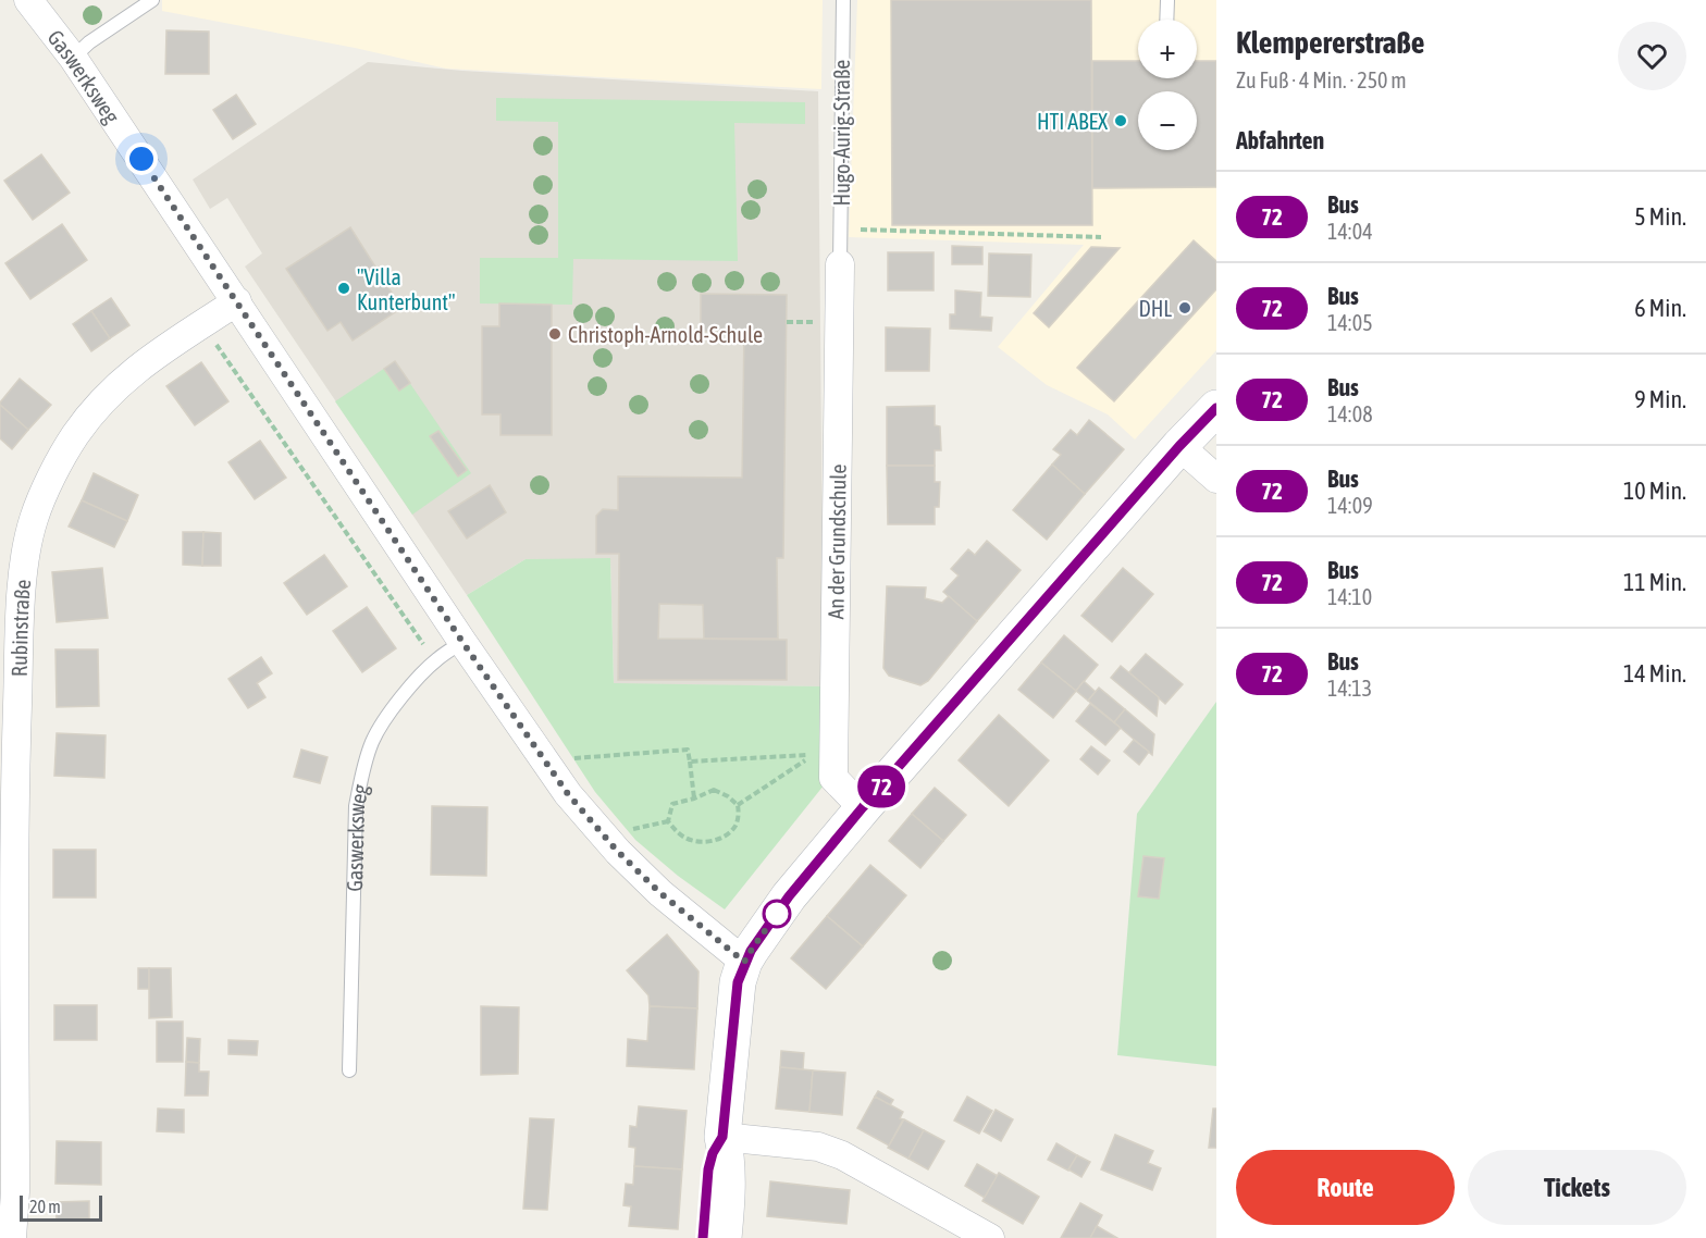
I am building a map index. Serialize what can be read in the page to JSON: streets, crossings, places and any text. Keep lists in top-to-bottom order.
{
  "streets": {
    "street": ["Gaswerksweg", "An der Grundschule", "Rubinstraße"],
    "lane": ["Hugo-Aurig-Straße"]
  },
  "crossings": [
    ["Gaswerksweg", "Rubinstraße"],
    ["Hugo-Aurig-Straße", "An der Grundschule"]
  ],
  "places": [
    "HTI ABEX",
    "\"Villa Kunterbunt\"",
    "DHL",
    "Christoph-Arnold-Schule"
  ],
  "lines": ["bus line 72"],
  "scale_bar": "20 m",
  "page": {
    "on_map": "72",
    "heading": [
      ["Klempererstraße", "Zu Fuß · 4 Min. · 250 m"],
      "Abfahrten"
    ],
    "map_buttons": ["+", "−"],
    "list": [
      {
        "mark": "72",
        "name": "Bus",
        "note": "14:04",
        "value": "5 Min."
      },
      {
        "mark": "72",
        "name": "Bus",
        "note": "14:05",
        "value": "6 Min."
      },
      {
        "mark": "72",
        "name": "Bus",
        "note": "14:08",
        "value": "9 Min."
      },
      {
        "mark": "72",
        "name": "Bus",
        "note": "14:09",
        "value": "10 Min."
      },
      {
        "mark": "72",
        "name": "Bus",
        "note": "14:10",
        "value": "11 Min."
      },
      {
        "mark": "72",
        "name": "Bus",
        "note": "14:13",
        "value": "14 Min."
      }
    ],
    "buttons": ["Route", "Tickets"],
    "scale": "20 m"
  }
}
